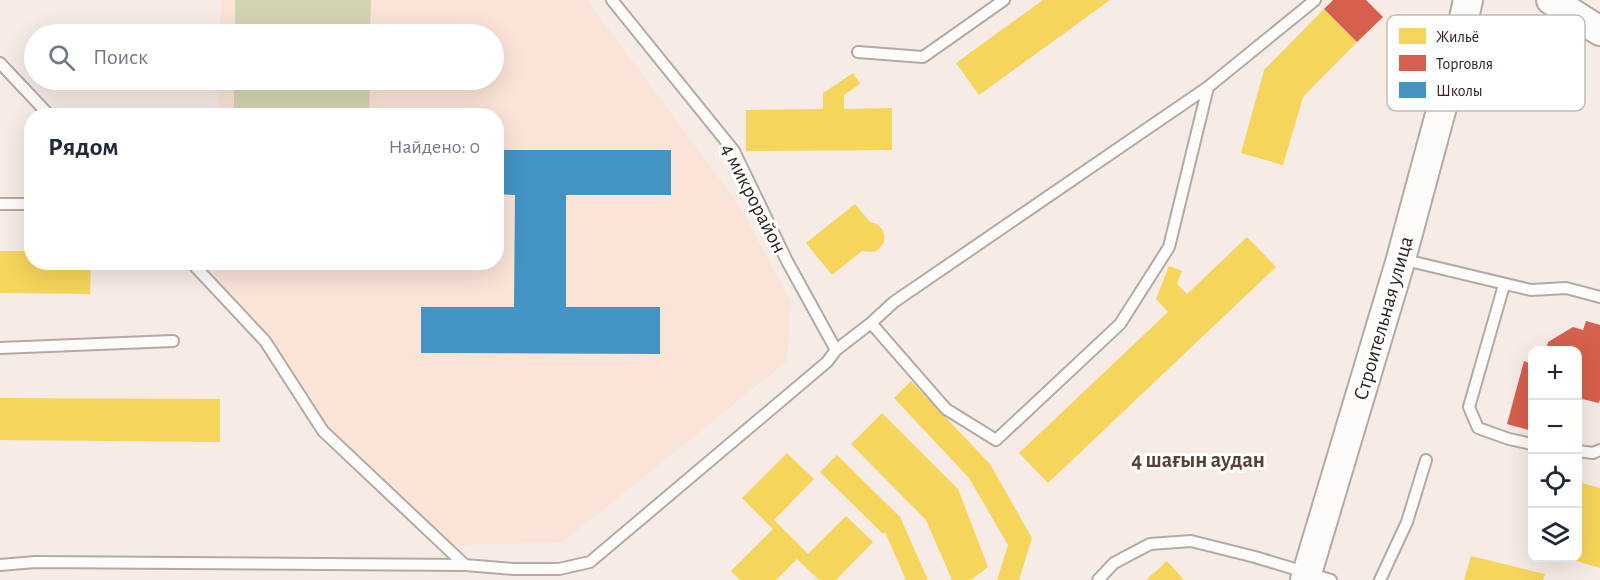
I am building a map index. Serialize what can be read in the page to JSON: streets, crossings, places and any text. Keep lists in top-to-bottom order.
{
  "streets": {
    "street": ["Строительная улица"],
    "lane": ["4 микрорайон"]
  },
  "districts": ["4 шағын аудан"],
  "legend": ["Жильё", "Торговля", "Школы"],
  "page": {
    "search": "Поиск",
    "heading": ["Рядом", "Найдено: 0"],
    "map_buttons": ["+", "−"]
  }
}
